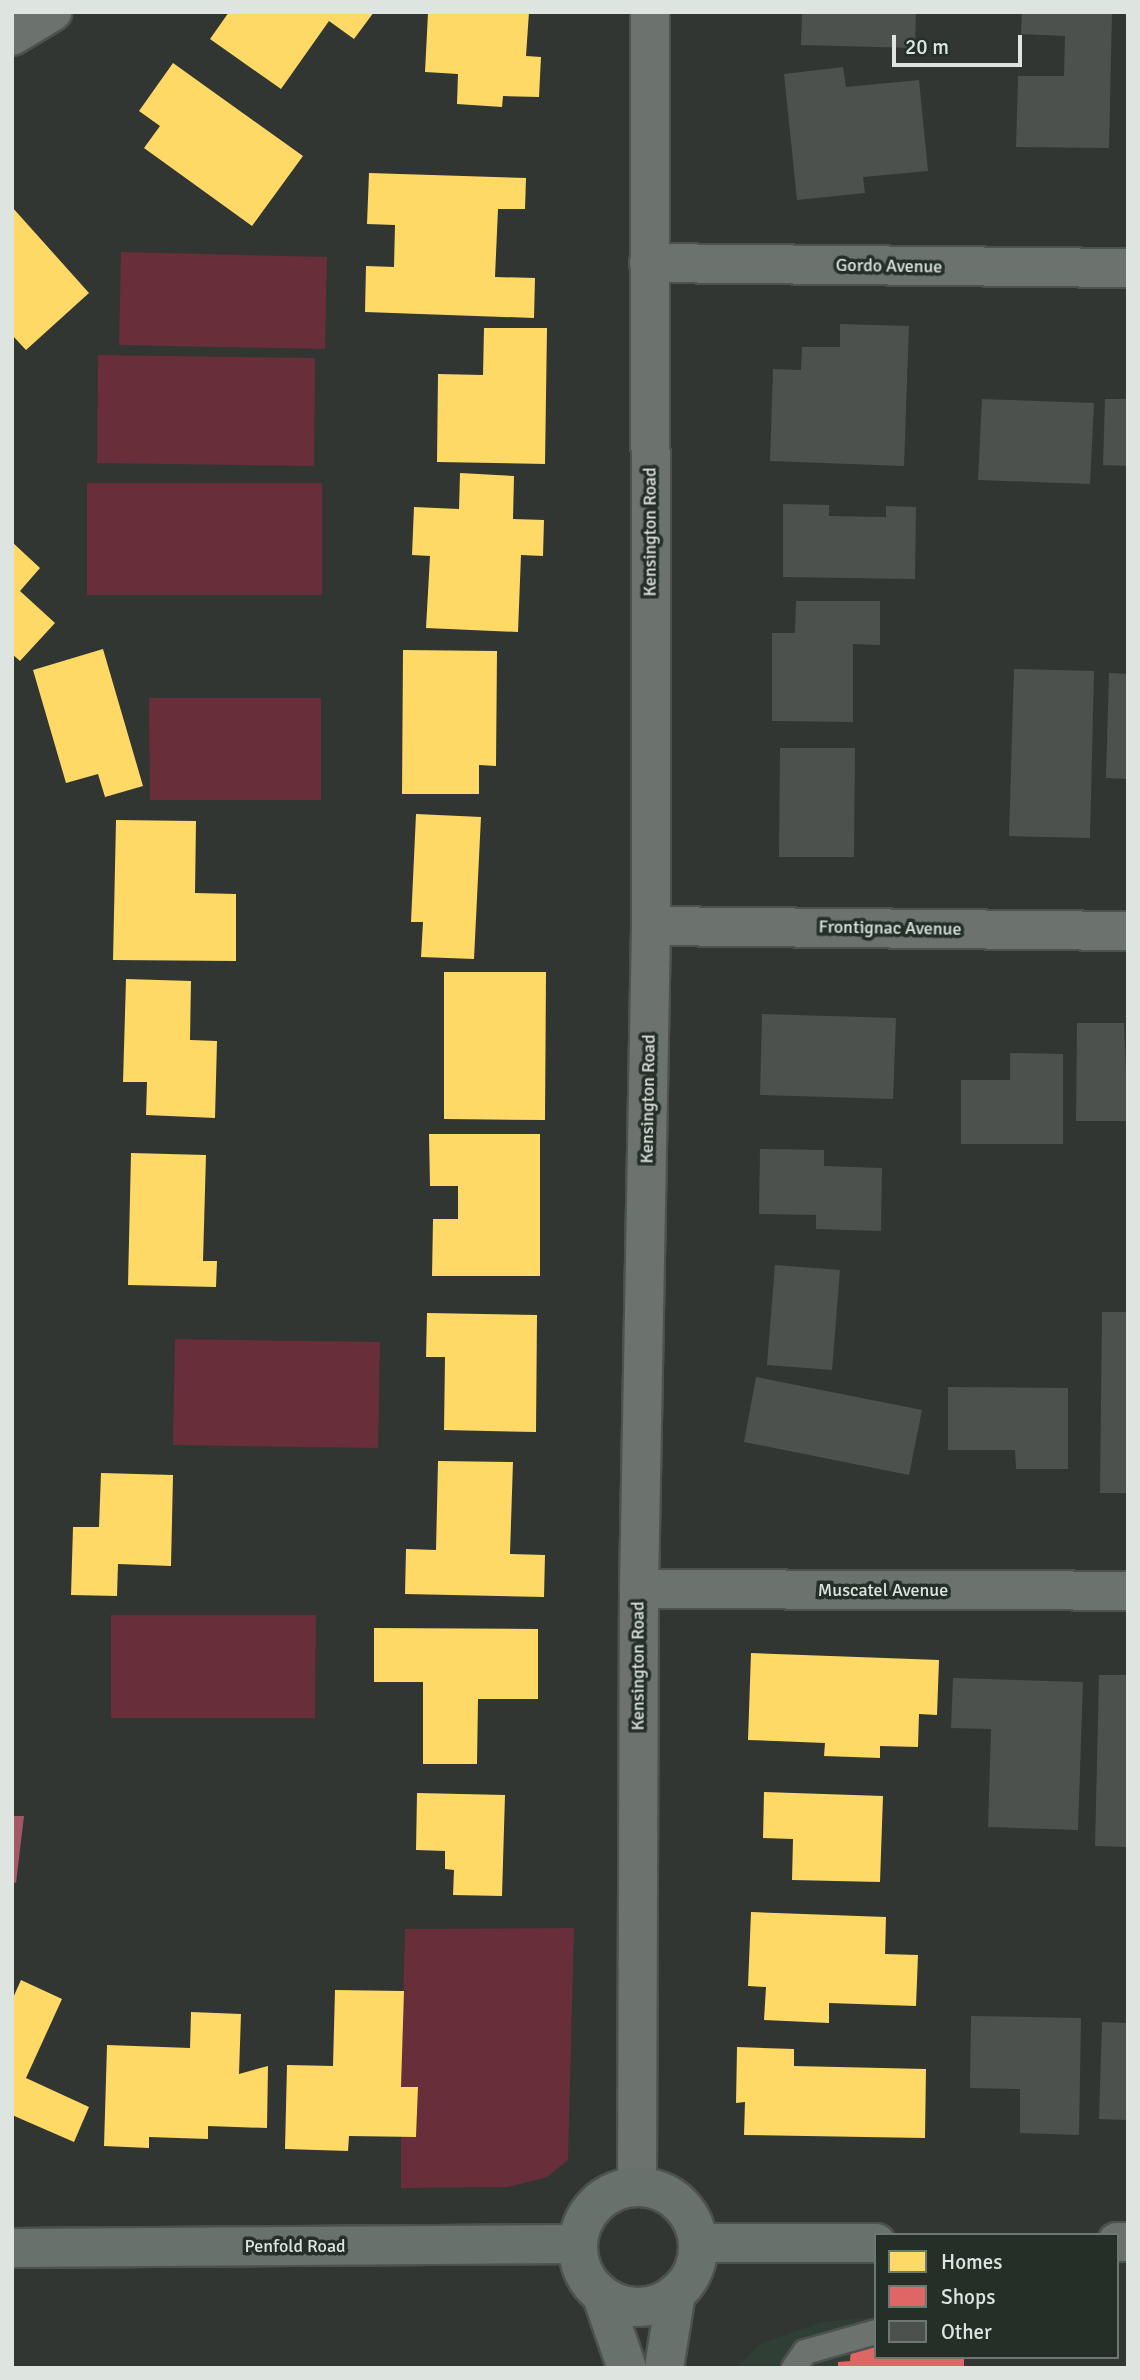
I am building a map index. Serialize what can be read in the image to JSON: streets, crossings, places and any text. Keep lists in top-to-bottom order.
{
  "streets": {
    "main road": ["Penfold Road"],
    "street": [
      "Gordo Avenue",
      "Kensington Road",
      "Frontignac Avenue",
      "Muscatel Avenue"
    ]
  },
  "crossings": [
    ["Gordo Avenue", "Kensington Road"],
    ["Kensington Road", "Frontignac Avenue"],
    ["Kensington Road", "Muscatel Avenue"],
    ["Kensington Road", "Penfold Road"]
  ],
  "legend": ["Homes", "Shops", "Other"],
  "scale_bar": "20 m"
}
